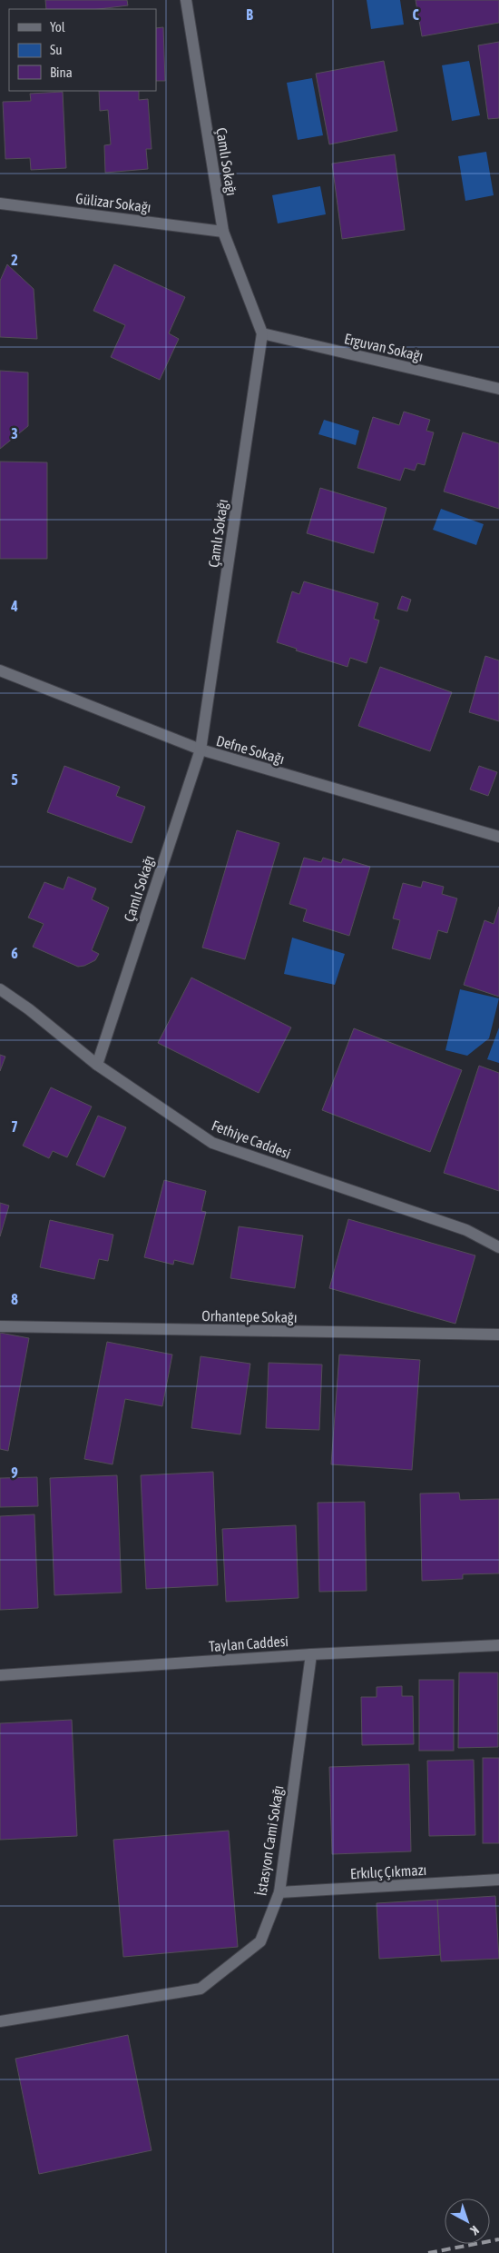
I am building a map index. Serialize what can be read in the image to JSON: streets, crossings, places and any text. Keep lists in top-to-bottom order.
{
  "streets": {
    "street": [
      "Çamlı Sokağı",
      "Gülizar Sokağı",
      "Erguvan Sokağı",
      "Defne Sokağı",
      "Fethiye Caddesi",
      "Orhantepe Sokağı",
      "Taylan Caddesi",
      "İstasyon Cami Sokağı",
      "Erkılıç Çıkmazı"
    ]
  },
  "crossings": [
    ["Çamlı Sokağı", "Gülizar Sokağı"],
    ["Çamlı Sokağı", "Erguvan Sokağı"],
    ["Çamlı Sokağı", "Defne Sokağı"],
    ["Çamlı Sokağı", "Fethiye Caddesi"],
    ["Taylan Caddesi", "İstasyon Cami Sokağı"],
    ["İstasyon Cami Sokağı", "Erkılıç Çıkmazı"]
  ],
  "legend": ["Yol", "Su", "Bina"],
  "north": "bottom right",
  "grid": {
    "columns": ["B", "C"],
    "rows": [
      "2",
      "3",
      "4",
      "5",
      "6",
      "7",
      "8",
      "9"
    ]
  }
}
